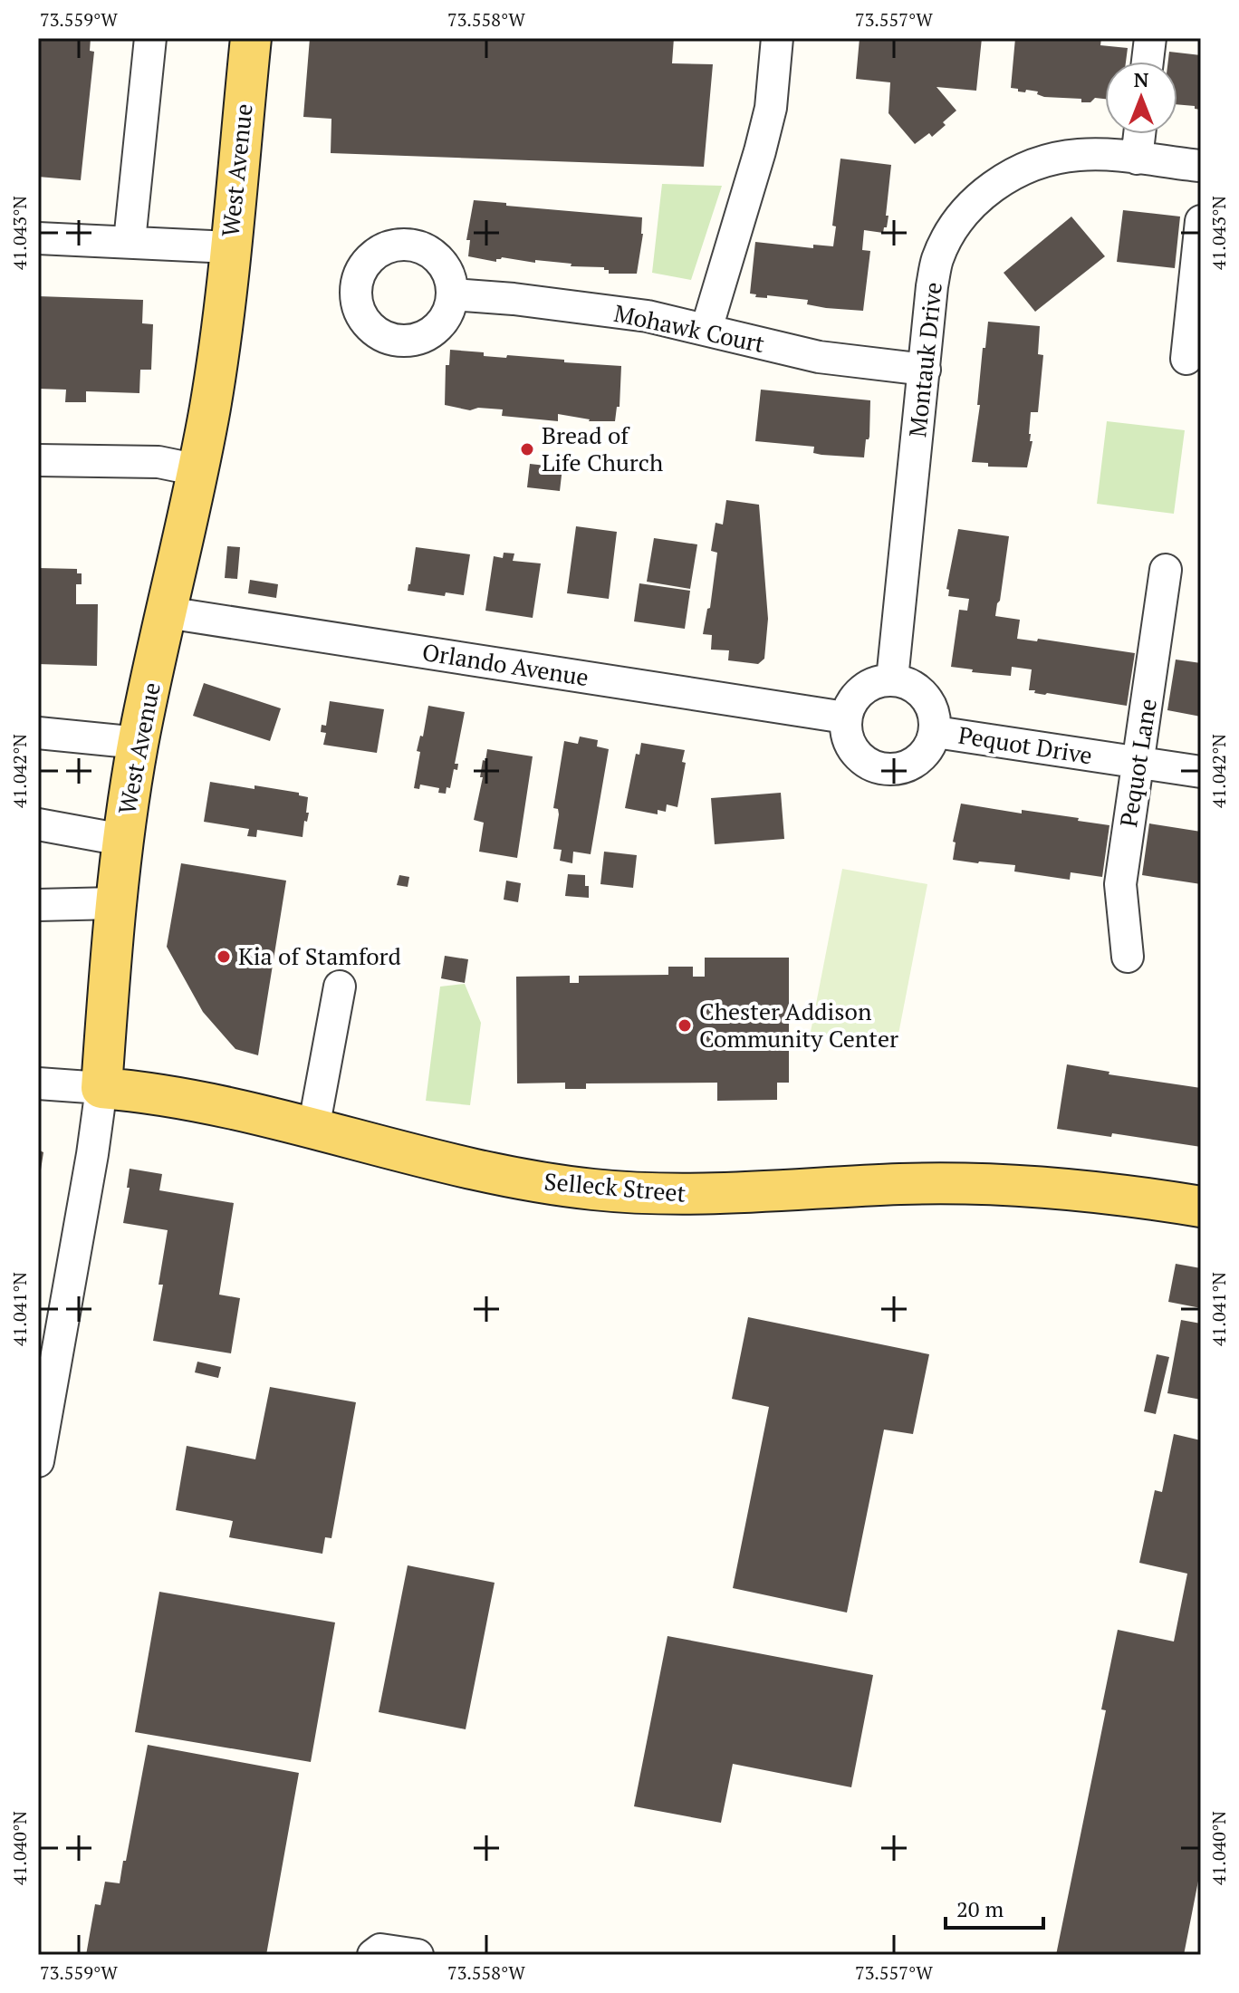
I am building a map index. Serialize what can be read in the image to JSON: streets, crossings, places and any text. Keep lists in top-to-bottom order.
{
  "streets": {
    "main road": ["West Avenue", "Selleck Street"],
    "street": [
      "Mohawk Court",
      "Montauk Drive",
      "Orlando Avenue",
      "Pequot Drive",
      "Pequot Lane"
    ]
  },
  "crossings": [
    ["West Avenue", "Orlando Avenue"],
    ["West Avenue", "Selleck Street"],
    ["Mohawk Court", "Montauk Drive"],
    ["Montauk Drive", "Orlando Avenue"],
    ["Montauk Drive", "Pequot Drive"],
    ["Orlando Avenue", "Pequot Drive"],
    ["Pequot Drive", "Pequot Lane"]
  ],
  "places": ["Bread of Life Church", "Kia of Stamford", "Chester Addison Community Center"],
  "scale_bar": "20 m",
  "north": "top",
  "coordinates": [
    "73.559°W",
    "73.558°W",
    "73.557°W",
    "41.043°N",
    "41.042°N",
    "41.041°N",
    "41.040°N"
  ]
}
